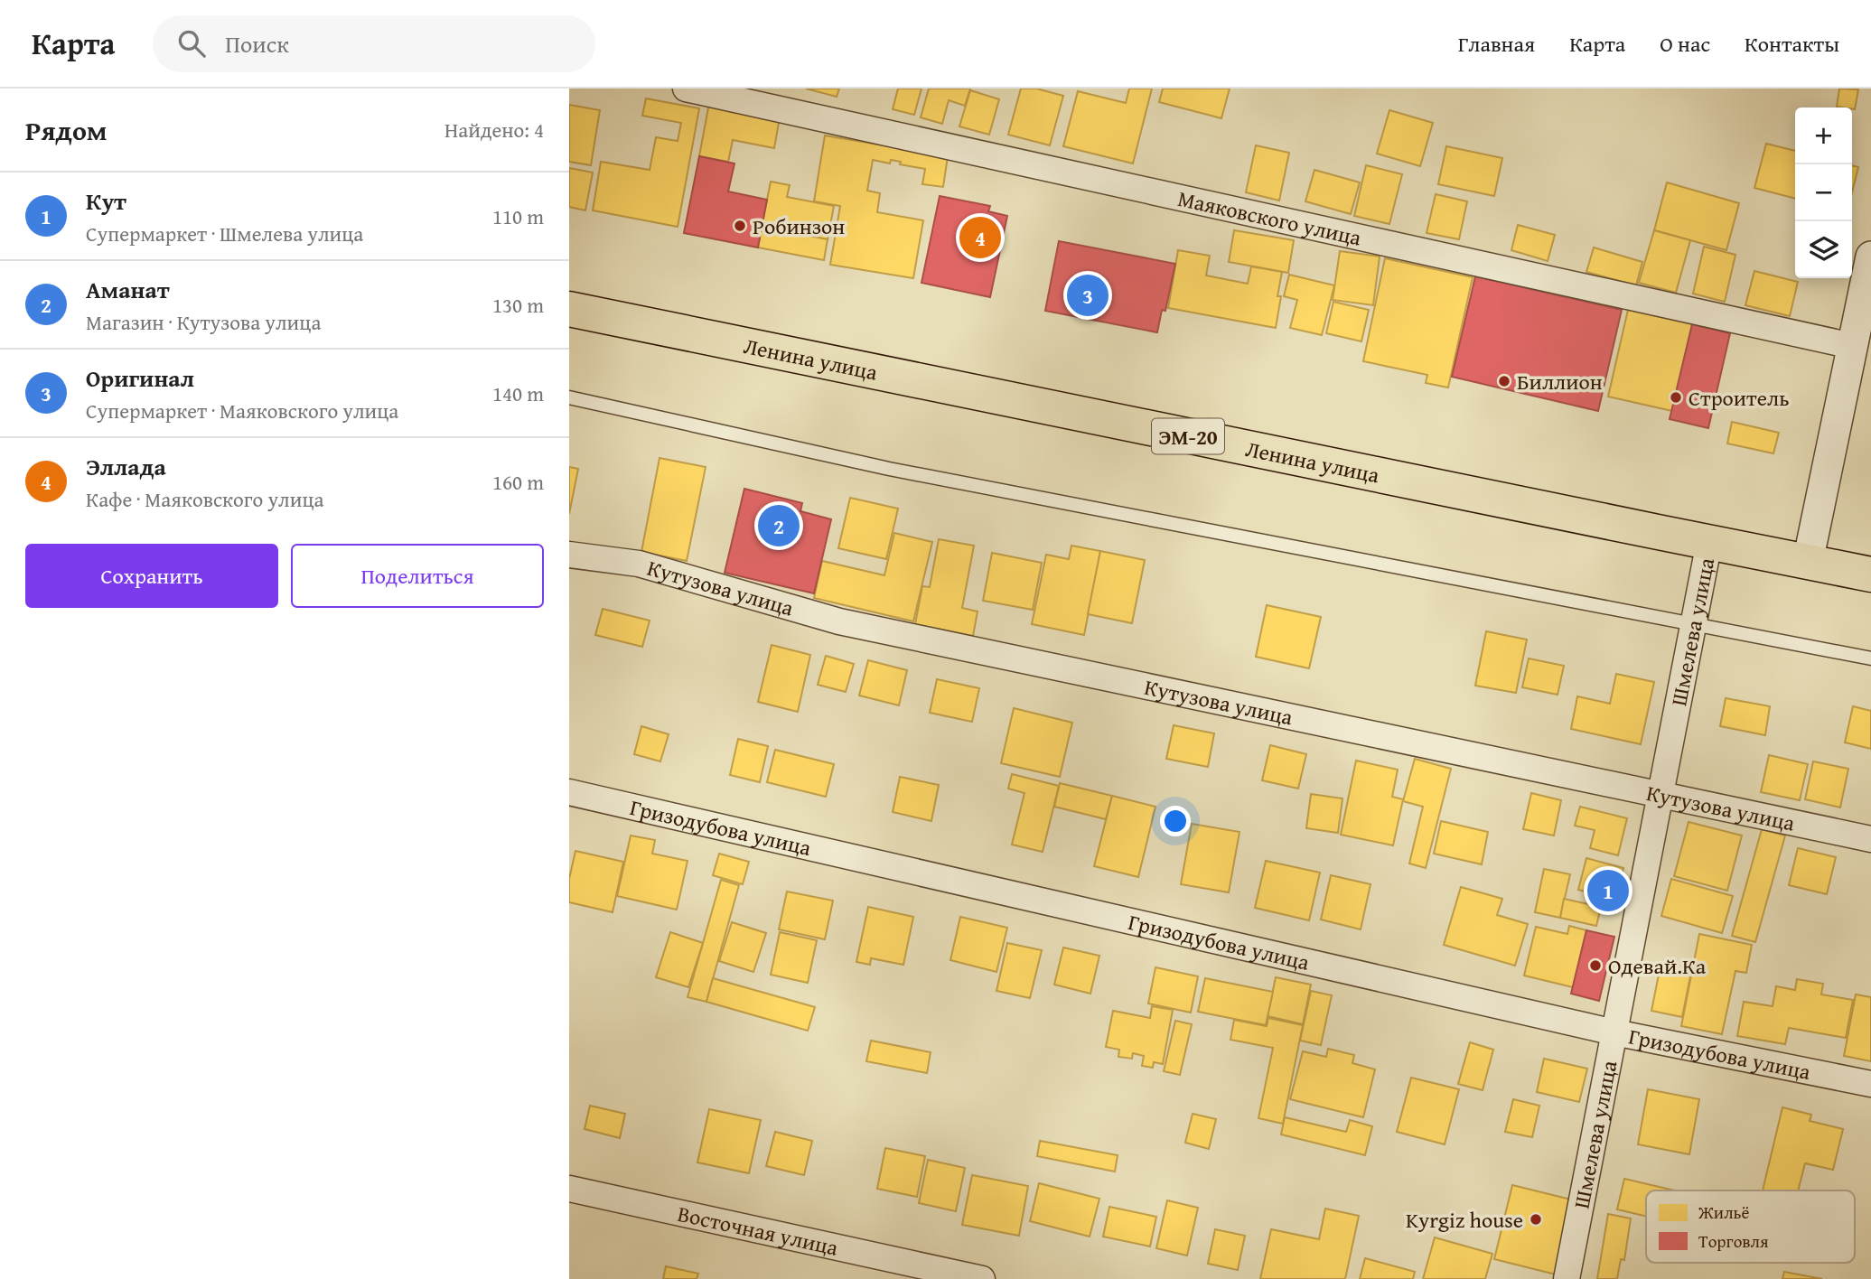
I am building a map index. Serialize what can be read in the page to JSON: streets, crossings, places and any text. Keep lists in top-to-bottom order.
{
  "streets": {
    "main road": ["Ленина улица", "ЭМ-20"],
    "street": [
      "Маяковского улица",
      "Кутузова улица",
      "Шмелева улица",
      "Гризодубова улица",
      "Восточная улица"
    ]
  },
  "crossings": [
    ["Ленина улица", "Шмелева улица"],
    ["Кутузова улица", "Шмелева улица"],
    ["Шмелева улица", "Гризодубова улица"]
  ],
  "places": [
    "Робинзон",
    "Биллион",
    "Строитель",
    "Одевай.Ка",
    "Kyrgiz house"
  ],
  "legend": ["Жильё", "Торговля"],
  "page": {
    "header": "Карта",
    "search": "Поиск",
    "nav": [
      "Главная",
      "Карта",
      "О нас",
      "Контакты"
    ],
    "heading": ["Рядом", "Найдено: 4"],
    "map_buttons": ["+", "−"],
    "list": [
      {
        "mark": "1",
        "name": "Кут",
        "note": "Супермаркет · Шмелева улица",
        "value": "110 m"
      },
      {
        "mark": "2",
        "name": "Аманат",
        "note": "Магазин · Кутузова улица",
        "value": "130 m"
      },
      {
        "mark": "3",
        "name": "Оригинал",
        "note": "Супермаркет · Маяковского улица",
        "value": "140 m"
      },
      {
        "mark": "4",
        "name": "Эллада",
        "note": "Кафе · Маяковского улица",
        "value": "160 m"
      }
    ],
    "pins": [
      "4",
      "3",
      "2",
      "1"
    ],
    "buttons": ["Сохранить", "Поделиться"]
  }
}
